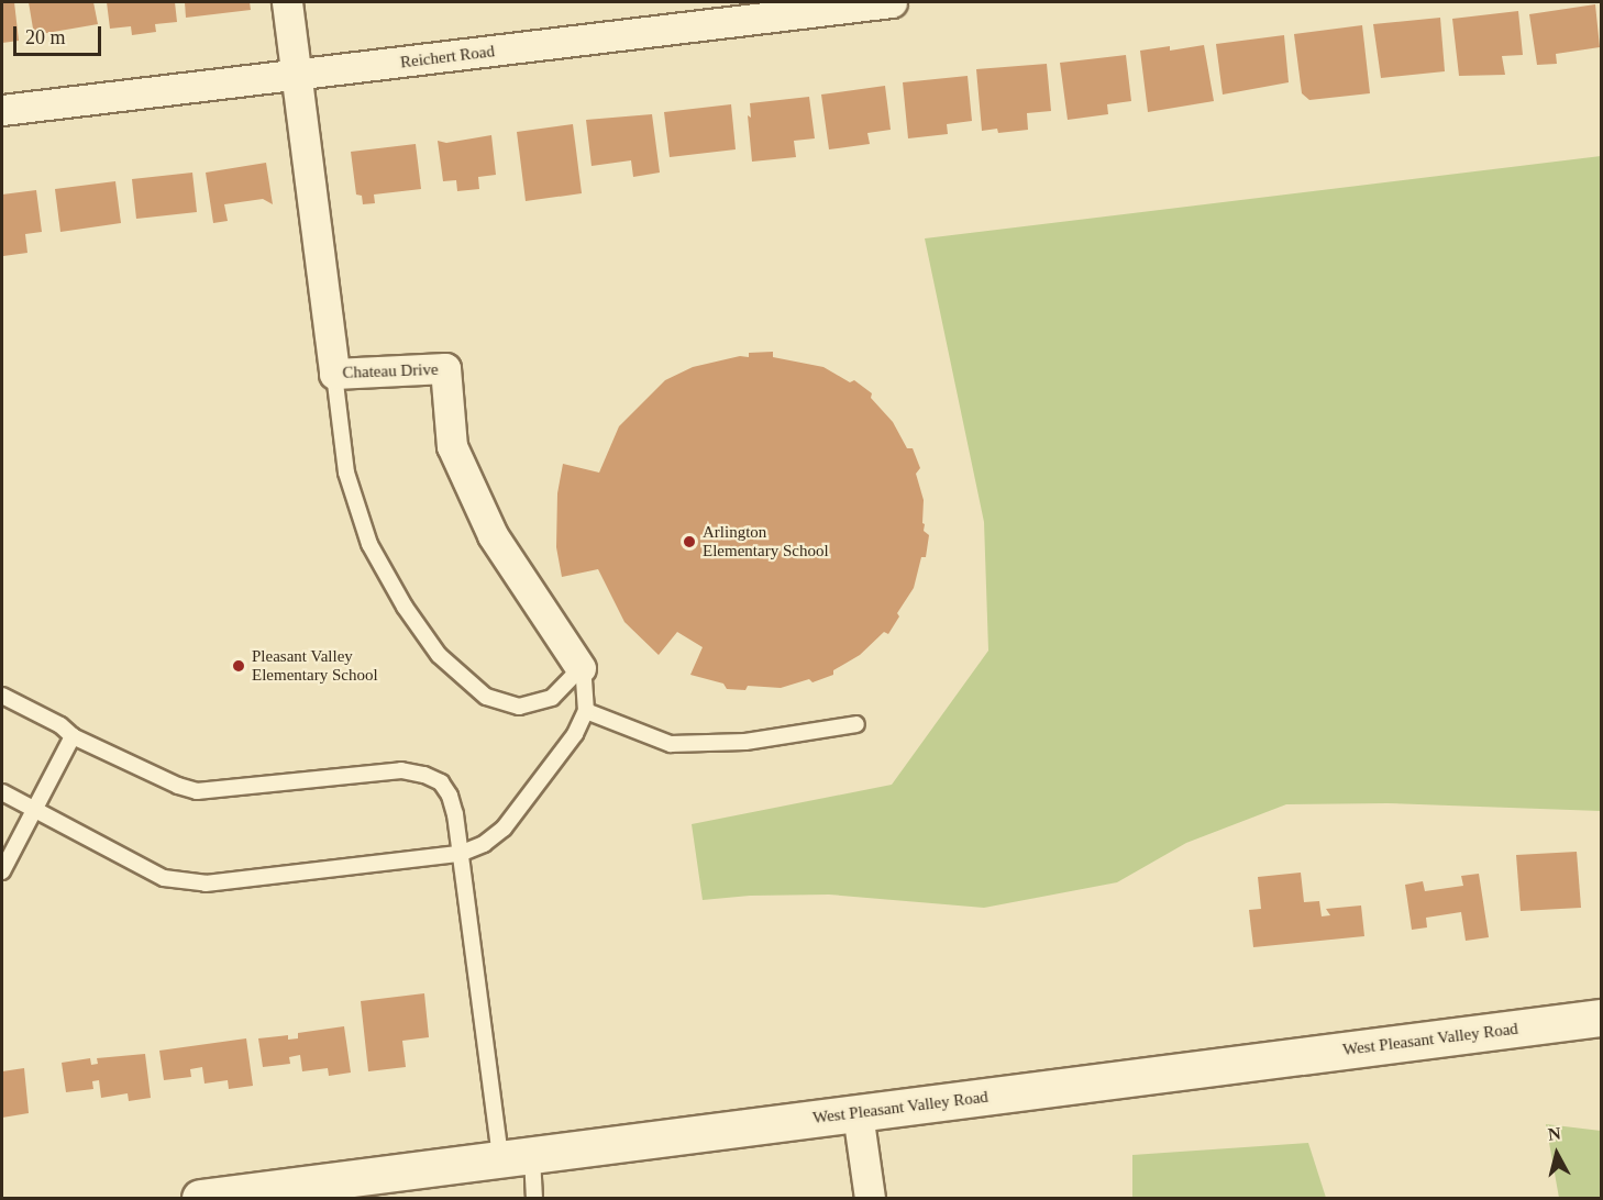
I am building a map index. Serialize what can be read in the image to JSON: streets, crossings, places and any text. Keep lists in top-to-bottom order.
{
  "streets": {
    "main road": ["West Pleasant Valley Road"],
    "street": ["Reichert Road", "Chateau Drive"]
  },
  "crossings": [
    ["Reichert Road", "Chateau Drive"]
  ],
  "places": ["Arlington Elementary School", "Pleasant Valley Elementary School"],
  "scale_bar": "20 m",
  "north": "top"
}
